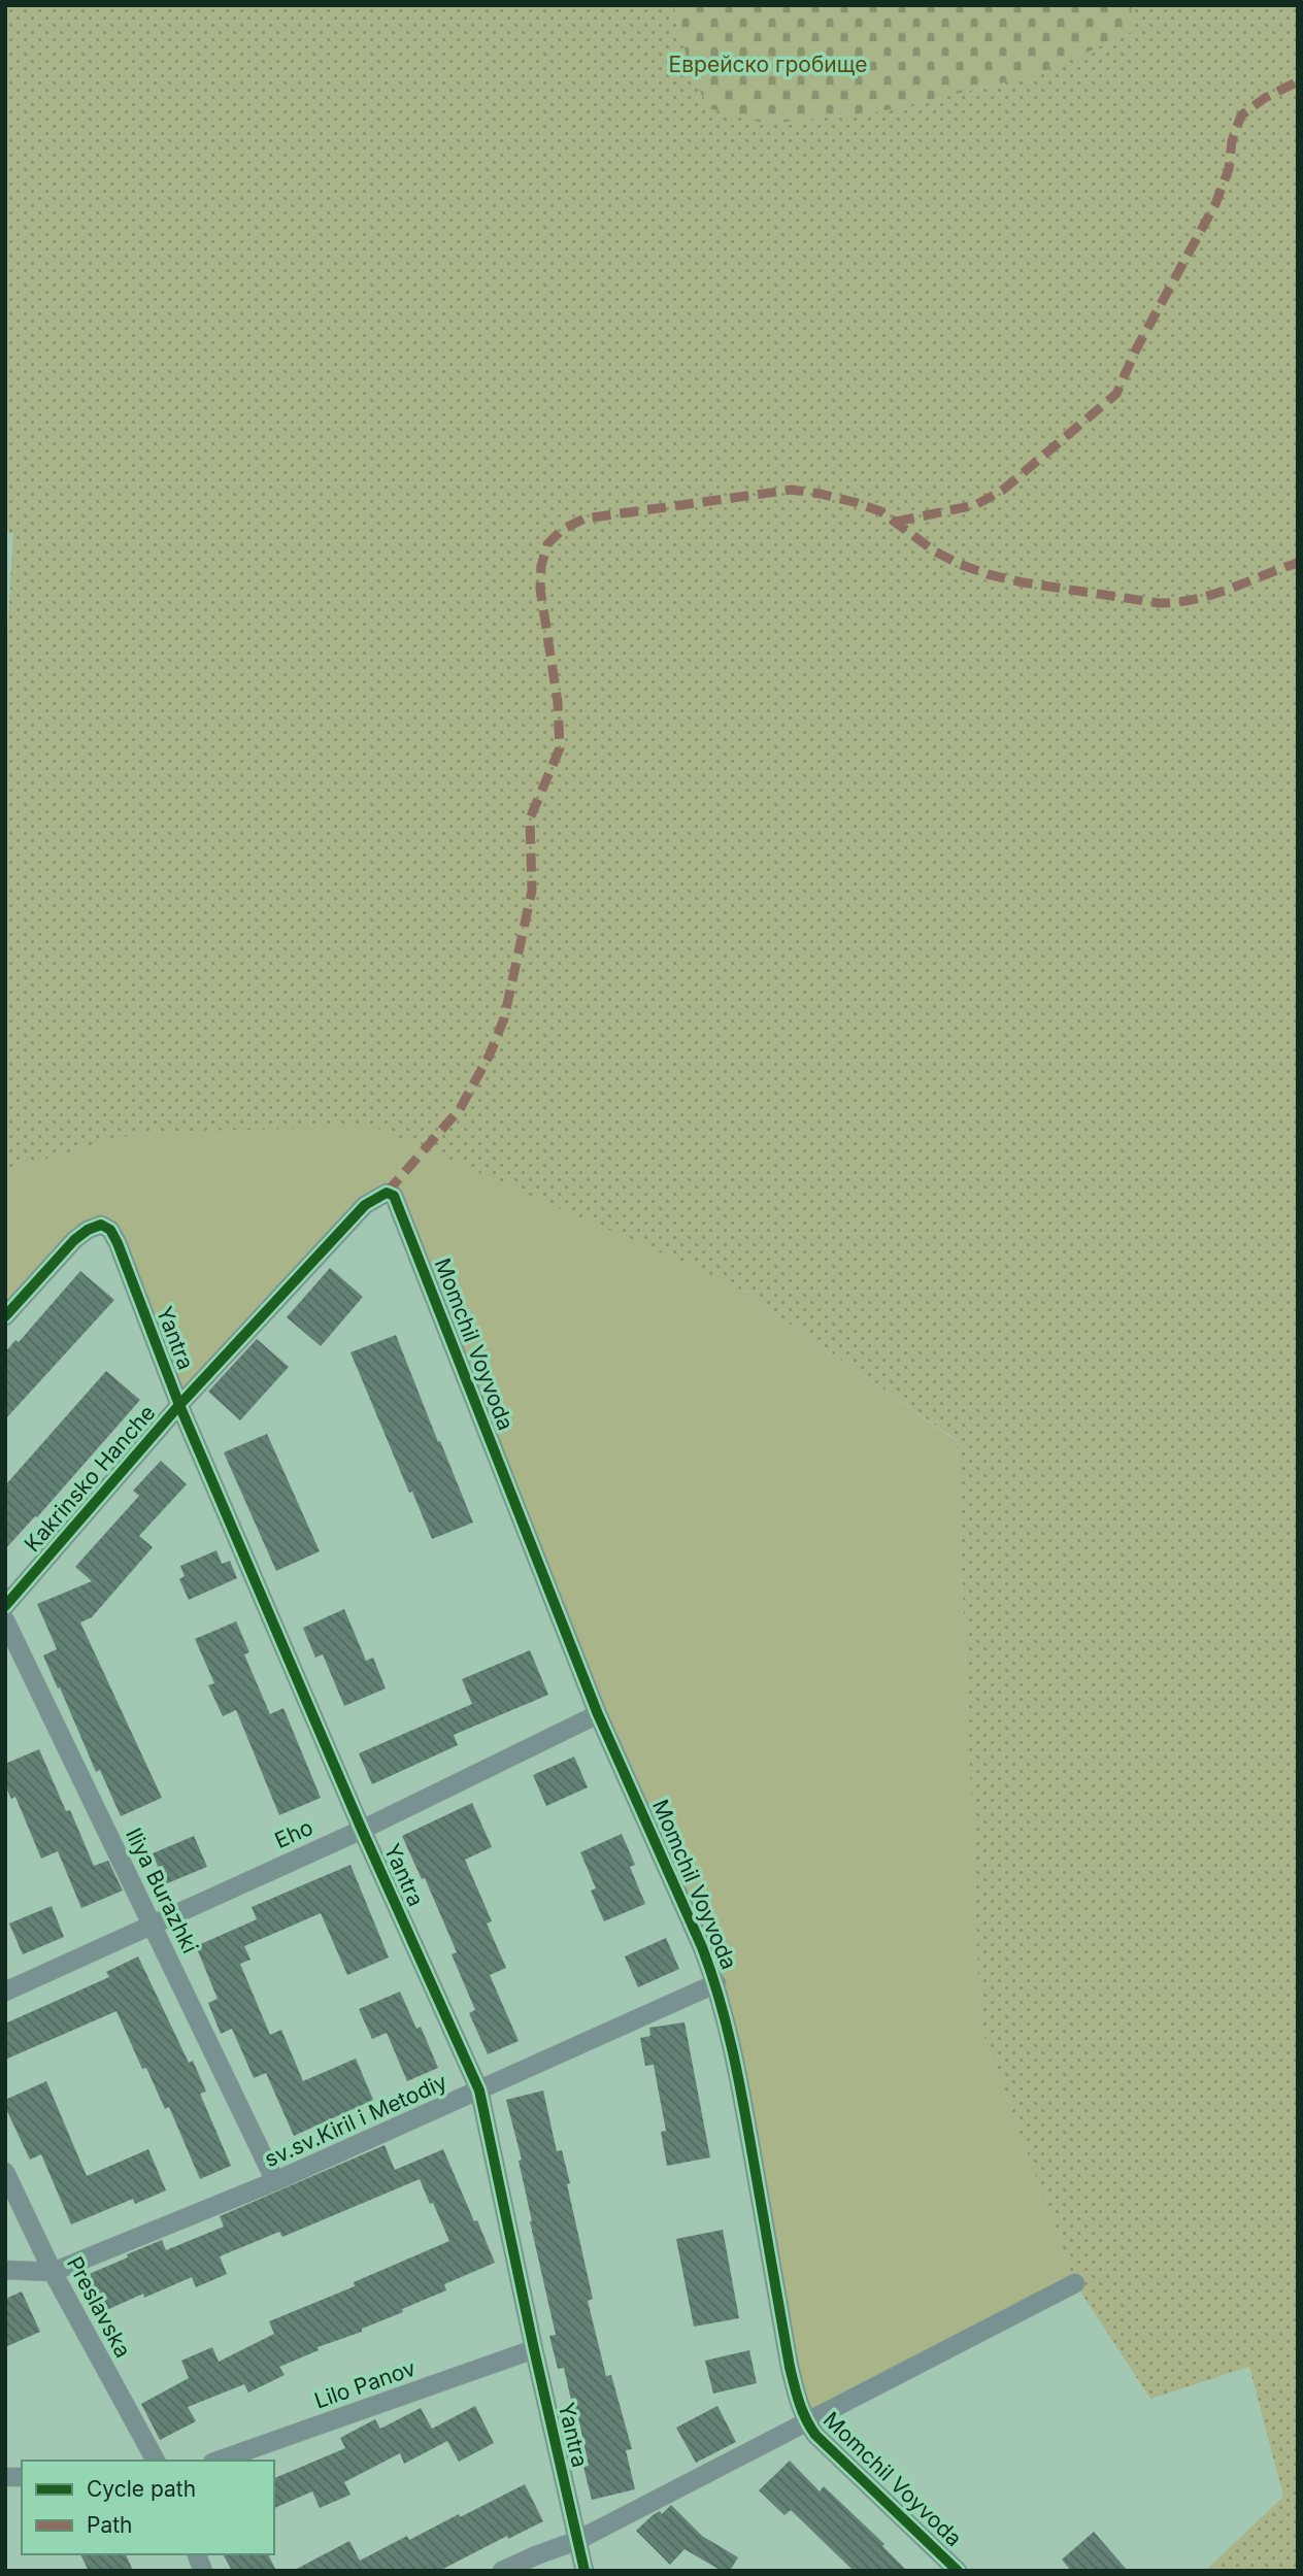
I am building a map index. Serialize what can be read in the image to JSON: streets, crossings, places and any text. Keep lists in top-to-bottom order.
{
  "streets": {
    "street": [
      "Yantra",
      "Momchil Voyvoda",
      "Kakrinsko Hanche",
      "Eho",
      "Iliya Burazhki",
      "sv.sv.Kiril i Metodiy",
      "Preslavska",
      "Lilo Panov"
    ]
  },
  "crossings": [
    ["Yantra", "Kakrinsko Hanche"],
    ["Yantra", "Eho"],
    ["Yantra", "sv.sv.Kiril i Metodiy"],
    ["Yantra", "Lilo Panov"],
    ["Momchil Voyvoda", "Kakrinsko Hanche"],
    ["Momchil Voyvoda", "Eho"],
    ["Momchil Voyvoda", "sv.sv.Kiril i Metodiy"],
    ["Eho", "Iliya Burazhki"],
    ["Iliya Burazhki", "sv.sv.Kiril i Metodiy"],
    ["sv.sv.Kiril i Metodiy", "Preslavska"]
  ],
  "parks": ["Еврейско гробище"],
  "legend": ["Cycle path", "Path"]
}
